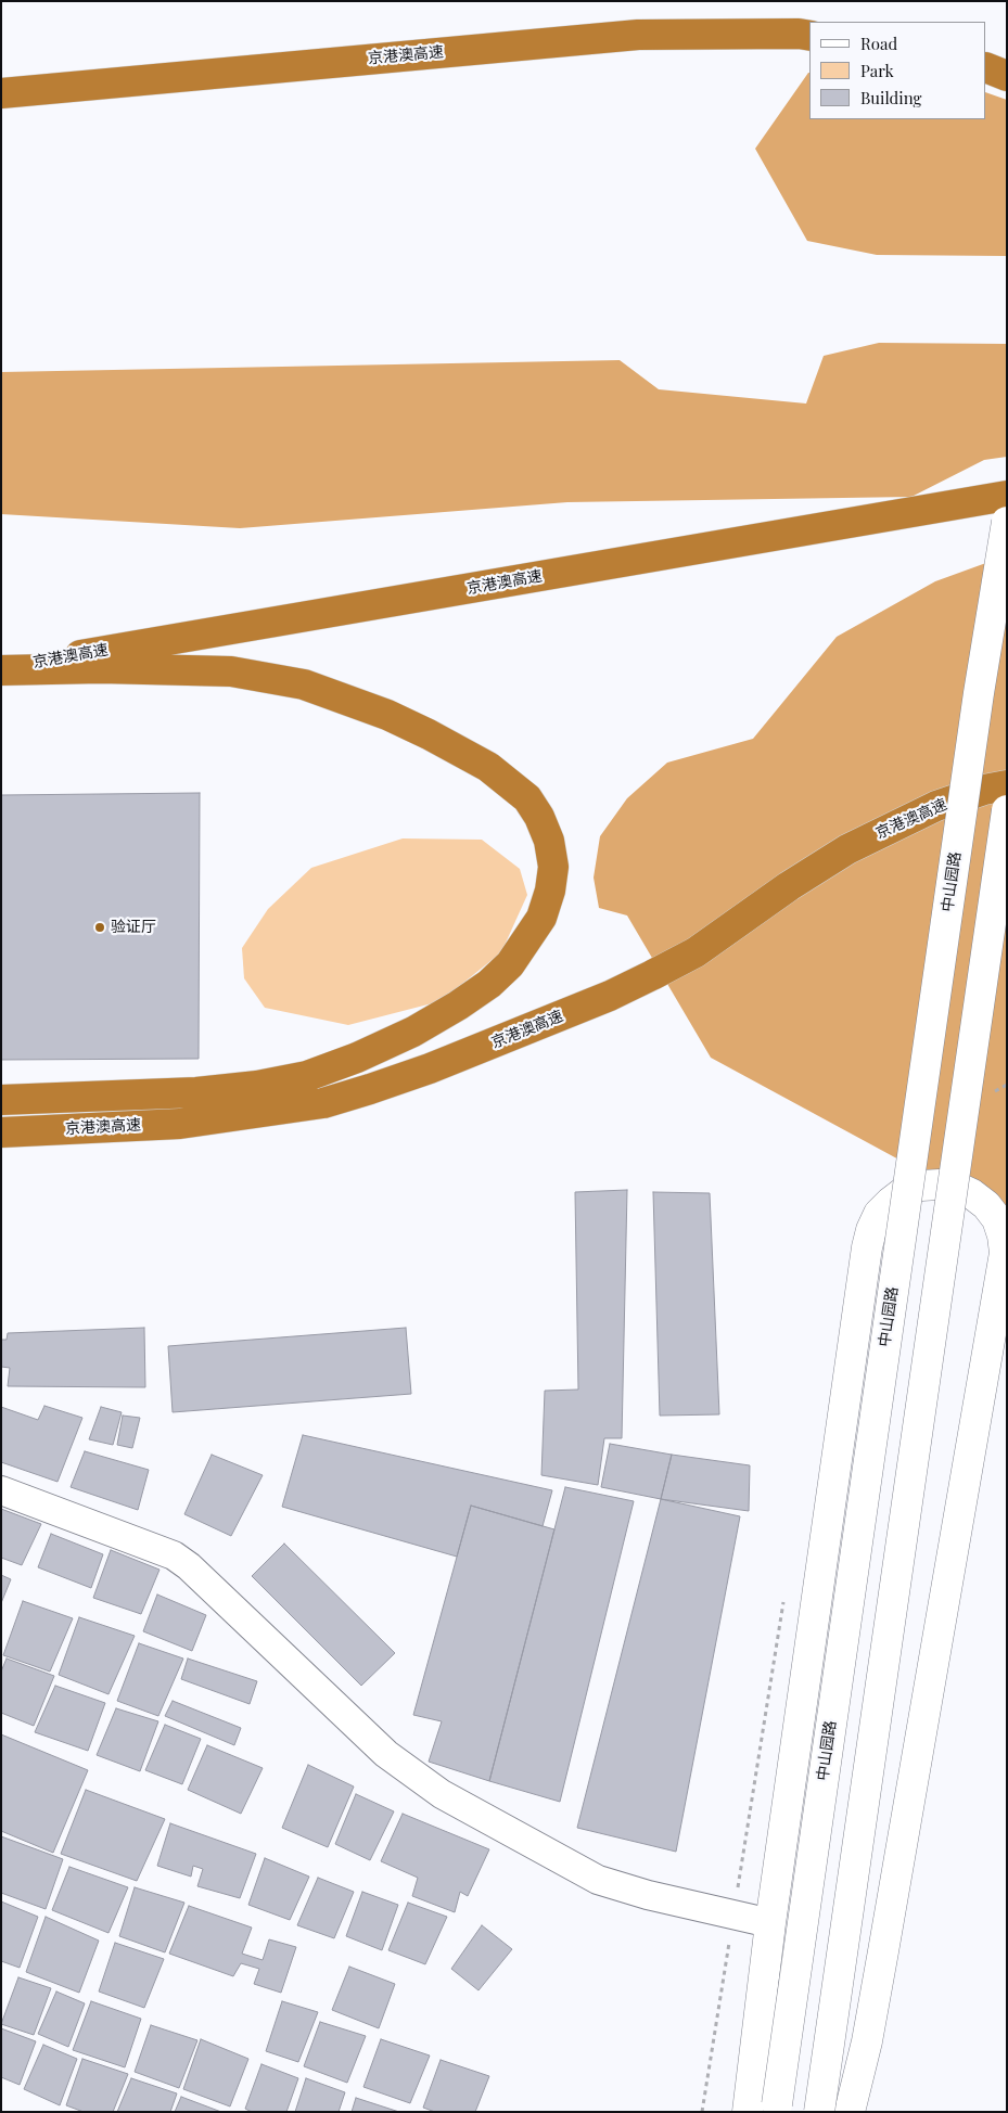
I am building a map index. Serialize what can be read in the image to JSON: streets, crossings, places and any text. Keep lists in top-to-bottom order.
{
  "streets": {
    "highway": ["京港澳高速"],
    "main road": ["中山园路"]
  },
  "places": ["验证厅"],
  "legend": ["Road", "Park", "Building"]
}
